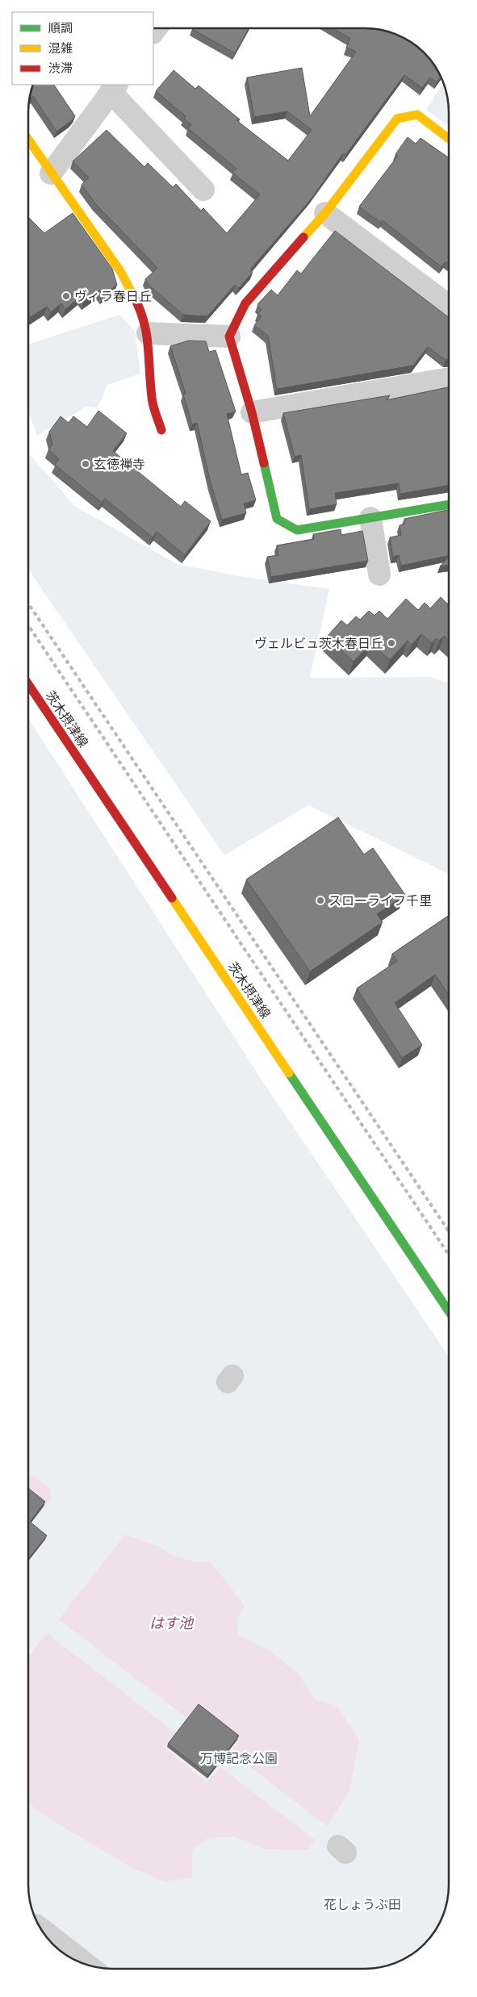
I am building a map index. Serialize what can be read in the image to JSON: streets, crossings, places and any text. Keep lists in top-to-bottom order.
{
  "streets": {
    "street": ["茨木摂津線"]
  },
  "water": ["はす池"],
  "parks": ["万博記念公園", "花しょうぶ田"],
  "places": [
    "ヴィラ春日丘",
    "玄徳禅寺",
    "ヴェルビュ茨木春日丘",
    "スローライフ千里"
  ],
  "legend": ["順調", "混雑", "渋滞"]
}
